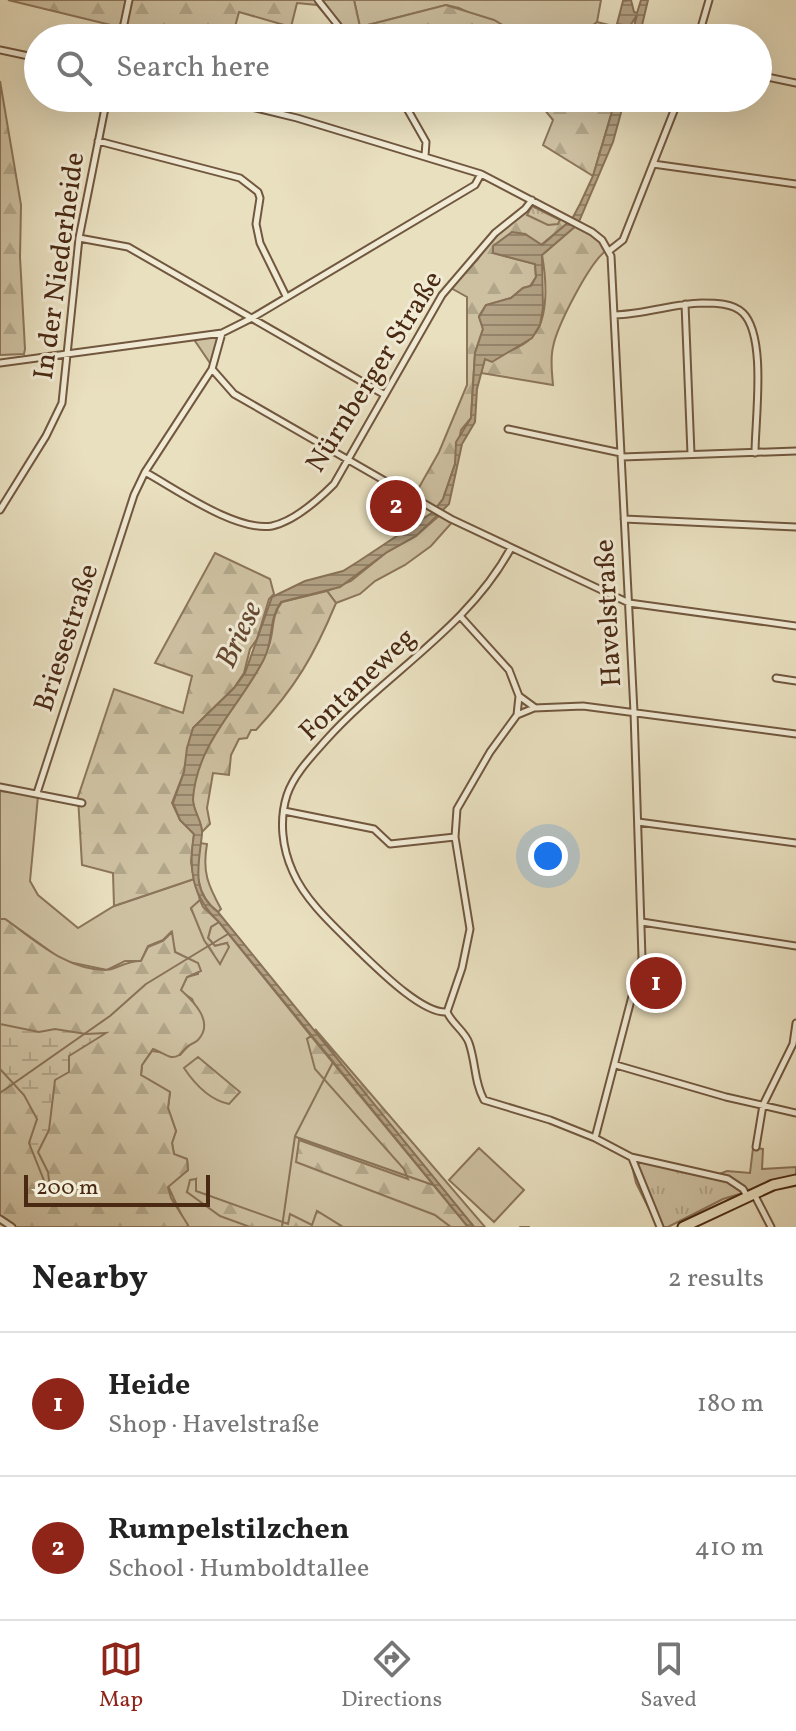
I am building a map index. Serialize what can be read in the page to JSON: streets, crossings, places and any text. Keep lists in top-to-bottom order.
{
  "streets": {
    "street": [
      "In der Niederheide",
      "Nürnberger Straße",
      "Havelstraße",
      "Briesestraße",
      "Fontaneweg"
    ]
  },
  "crossings": [
    ["Nürnberger Straße", "Briesestraße"]
  ],
  "water": ["Briese"],
  "scale_bar": "200 m",
  "page": {
    "search": "Search here",
    "pins": ["2", "1"],
    "scale": "200 m",
    "heading": ["Nearby", "2 results"],
    "list": [
      {
        "mark": "1",
        "name": "Heide",
        "note": "Shop · Havelstraße",
        "value": "180 m"
      },
      {
        "mark": "2",
        "name": "Rumpelstilzchen",
        "note": "School · Humboldtallee",
        "value": "410 m"
      }
    ],
    "nav": ["Map", "Directions", "Saved"]
  }
}
